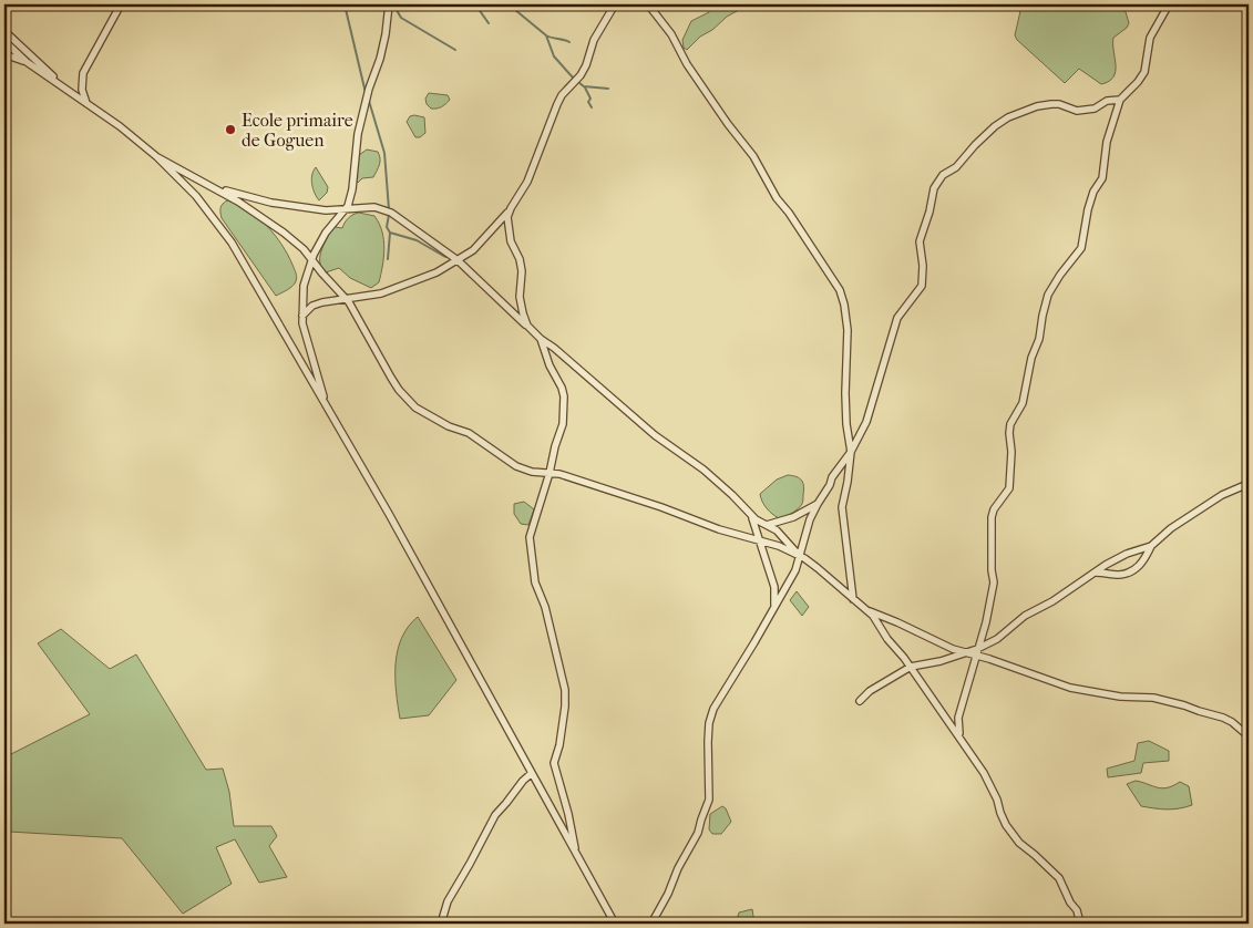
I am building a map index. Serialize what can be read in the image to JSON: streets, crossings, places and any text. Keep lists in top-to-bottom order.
{
  "places": ["Ecole primaire de Goguen"]
}
